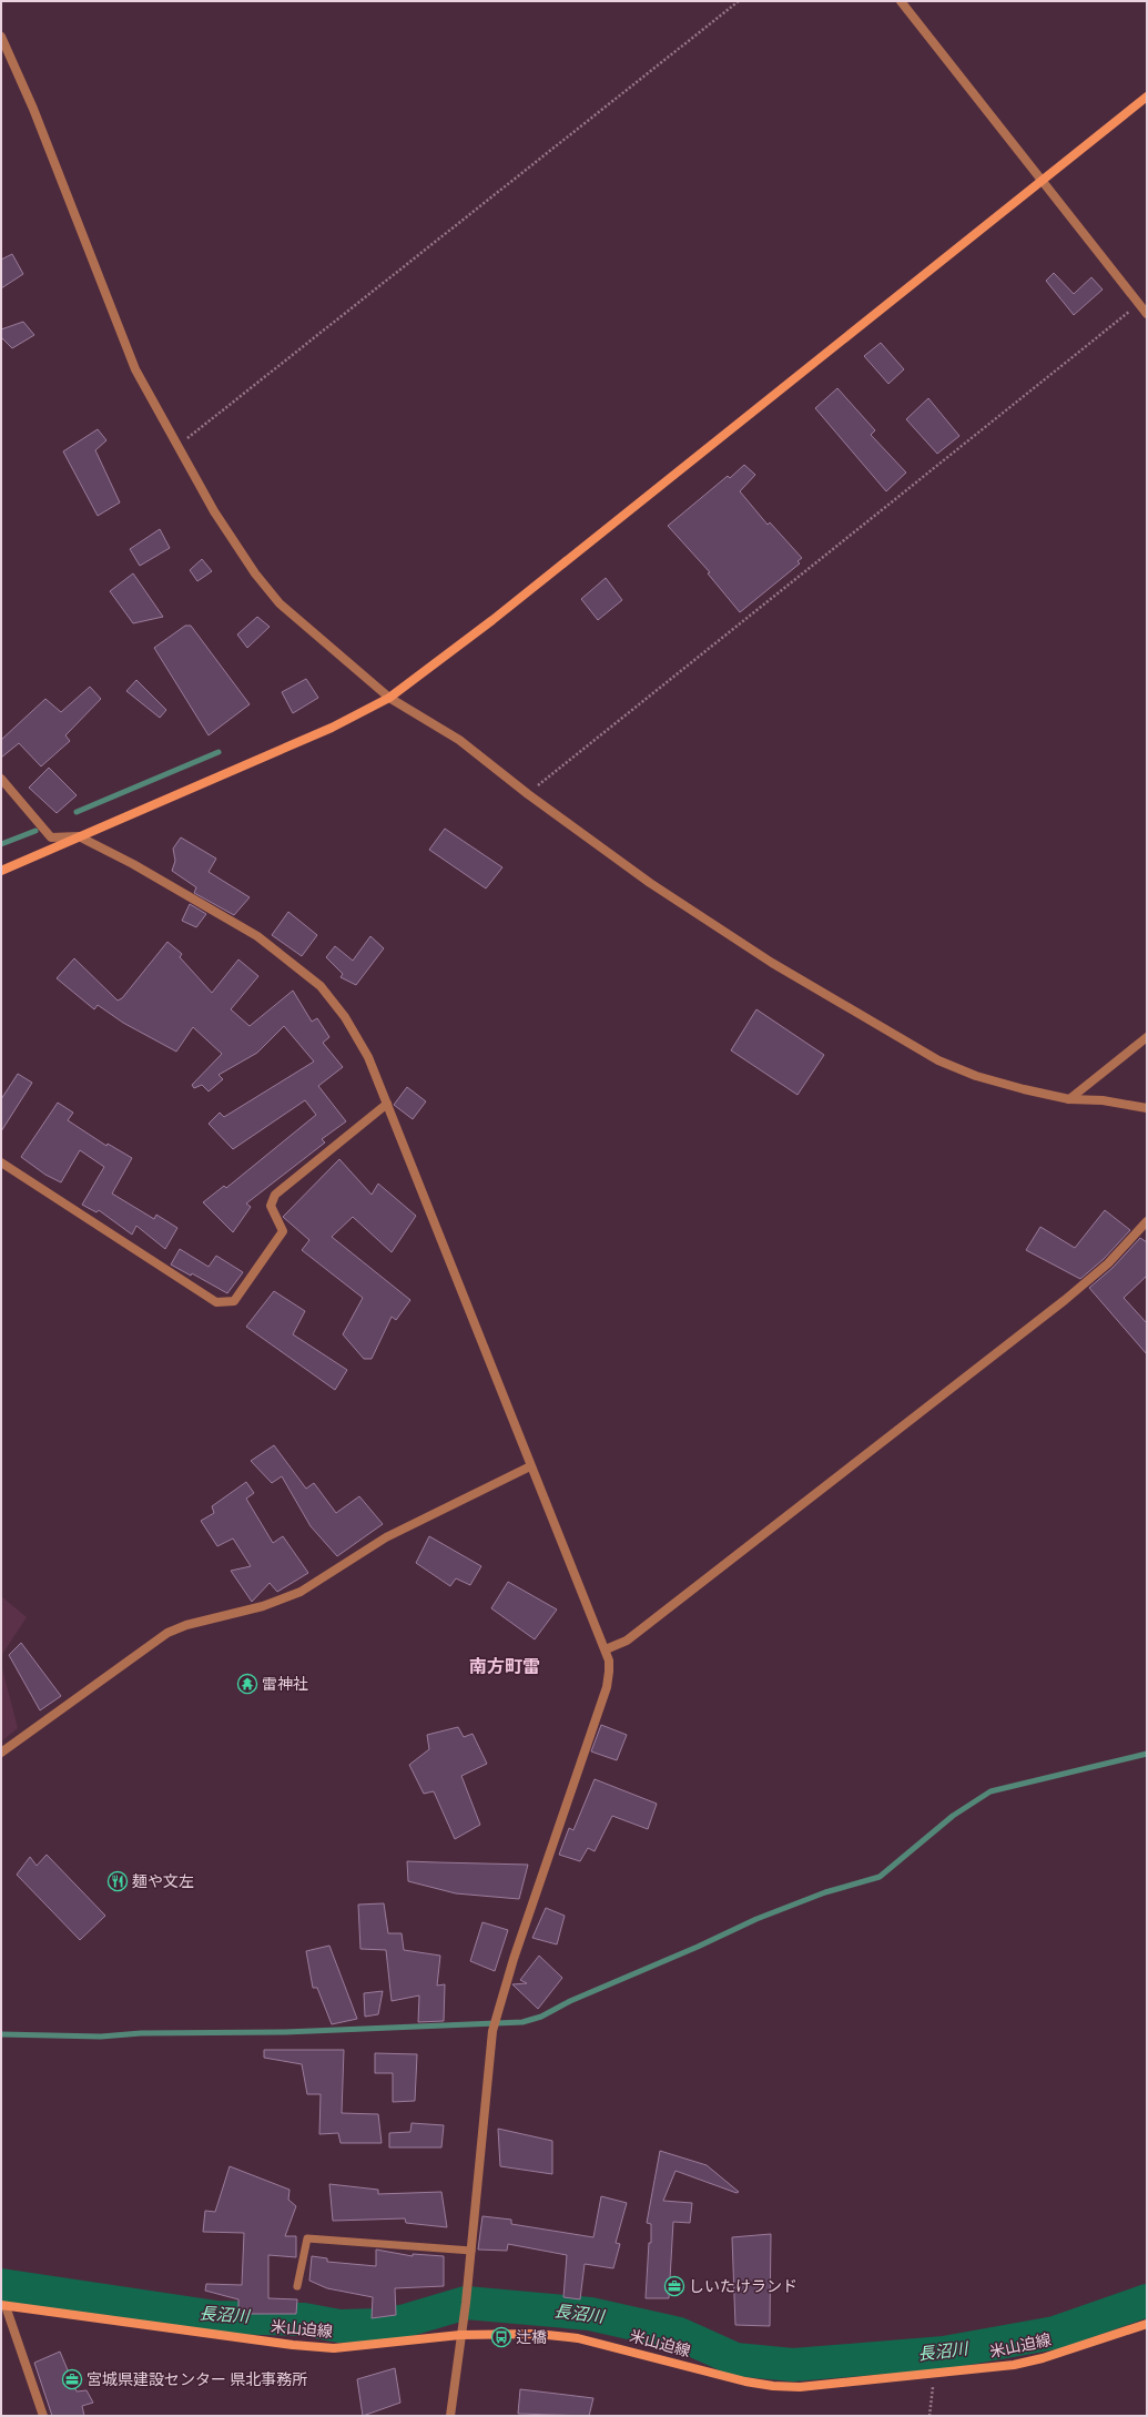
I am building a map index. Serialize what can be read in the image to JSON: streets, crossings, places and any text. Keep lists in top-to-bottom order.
{
  "streets": {
    "street": ["米山迫線"]
  },
  "districts": ["南方町雷"],
  "water": ["長沼川"],
  "places": {
    "temple": ["雷神社"],
    "restaurant": ["麺や文左"],
    "office": ["しいたけランド", "宮城県建設センター 県北事務所"],
    "bus stop": ["辻橋"]
  }
}
